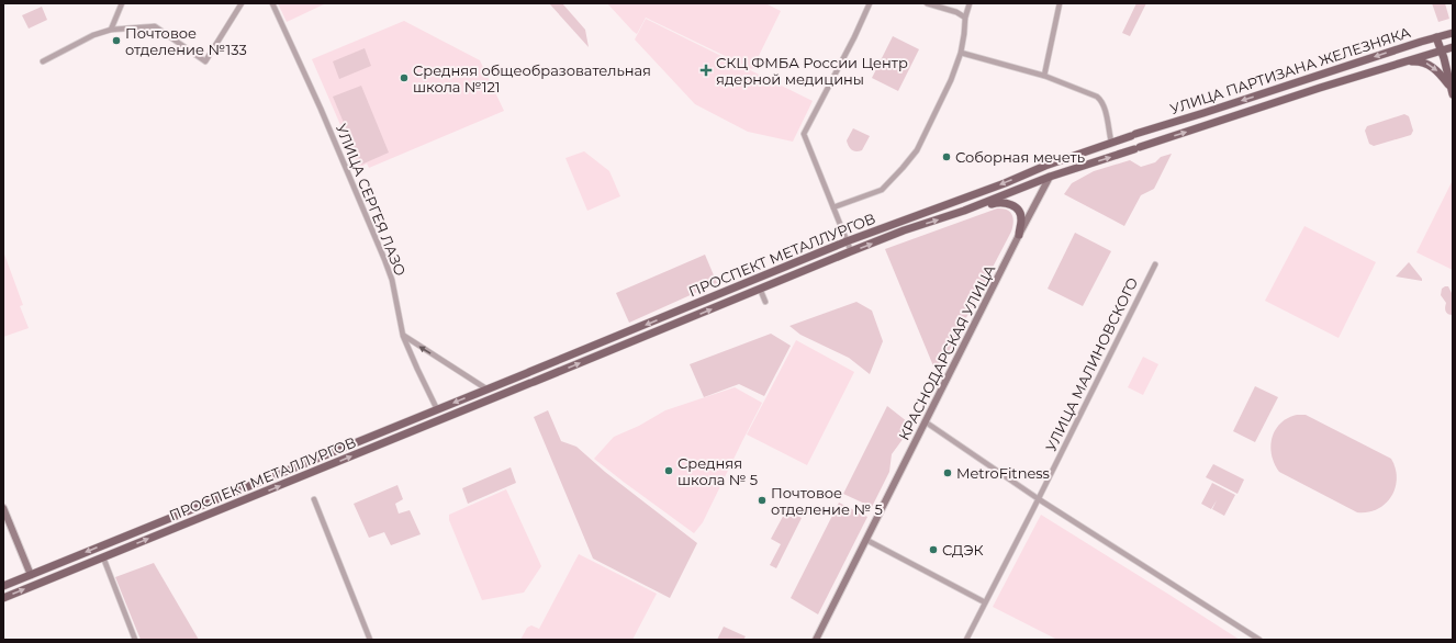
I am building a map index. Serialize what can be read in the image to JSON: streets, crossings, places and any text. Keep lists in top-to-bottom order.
{
  "streets": {
    "main road": ["УЛИЦА ПАРТИЗАНА ЖЕЛЕЗНЯКА", "ПРОСПЕКТ МЕТАЛЛУРГОВ", "КРАСНОДАРСКАЯ УЛИЦА"],
    "street": ["УЛИЦА СЕРГЕЯ ЛАЗО", "УЛИЦА МАЛИНОВСКОГО"]
  },
  "crossings": [
    ["УЛИЦА ПАРТИЗАНА ЖЕЛЕЗНЯКА", "ПРОСПЕКТ МЕТАЛЛУРГОВ"],
    ["УЛИЦА ПАРТИЗАНА ЖЕЛЕЗНЯКА", "КРАСНОДАРСКАЯ УЛИЦА"],
    ["УЛИЦА СЕРГЕЯ ЛАЗО", "ПРОСПЕКТ МЕТАЛЛУРГОВ"],
    ["ПРОСПЕКТ МЕТАЛЛУРГОВ", "КРАСНОДАРСКАЯ УЛИЦА"]
  ],
  "places": {
    "other": [
      "Почтовое отделение №133",
      "Средняя общеобразовательная школа №121",
      "Соборная мечеть",
      "Средняя школа № 5",
      "MetroFitness",
      "Почтовое отделение № 5",
      "СДЭК"
    ],
    "health": ["СКЦ ФМБА России Центр ядерной медицины"]
  }
}
